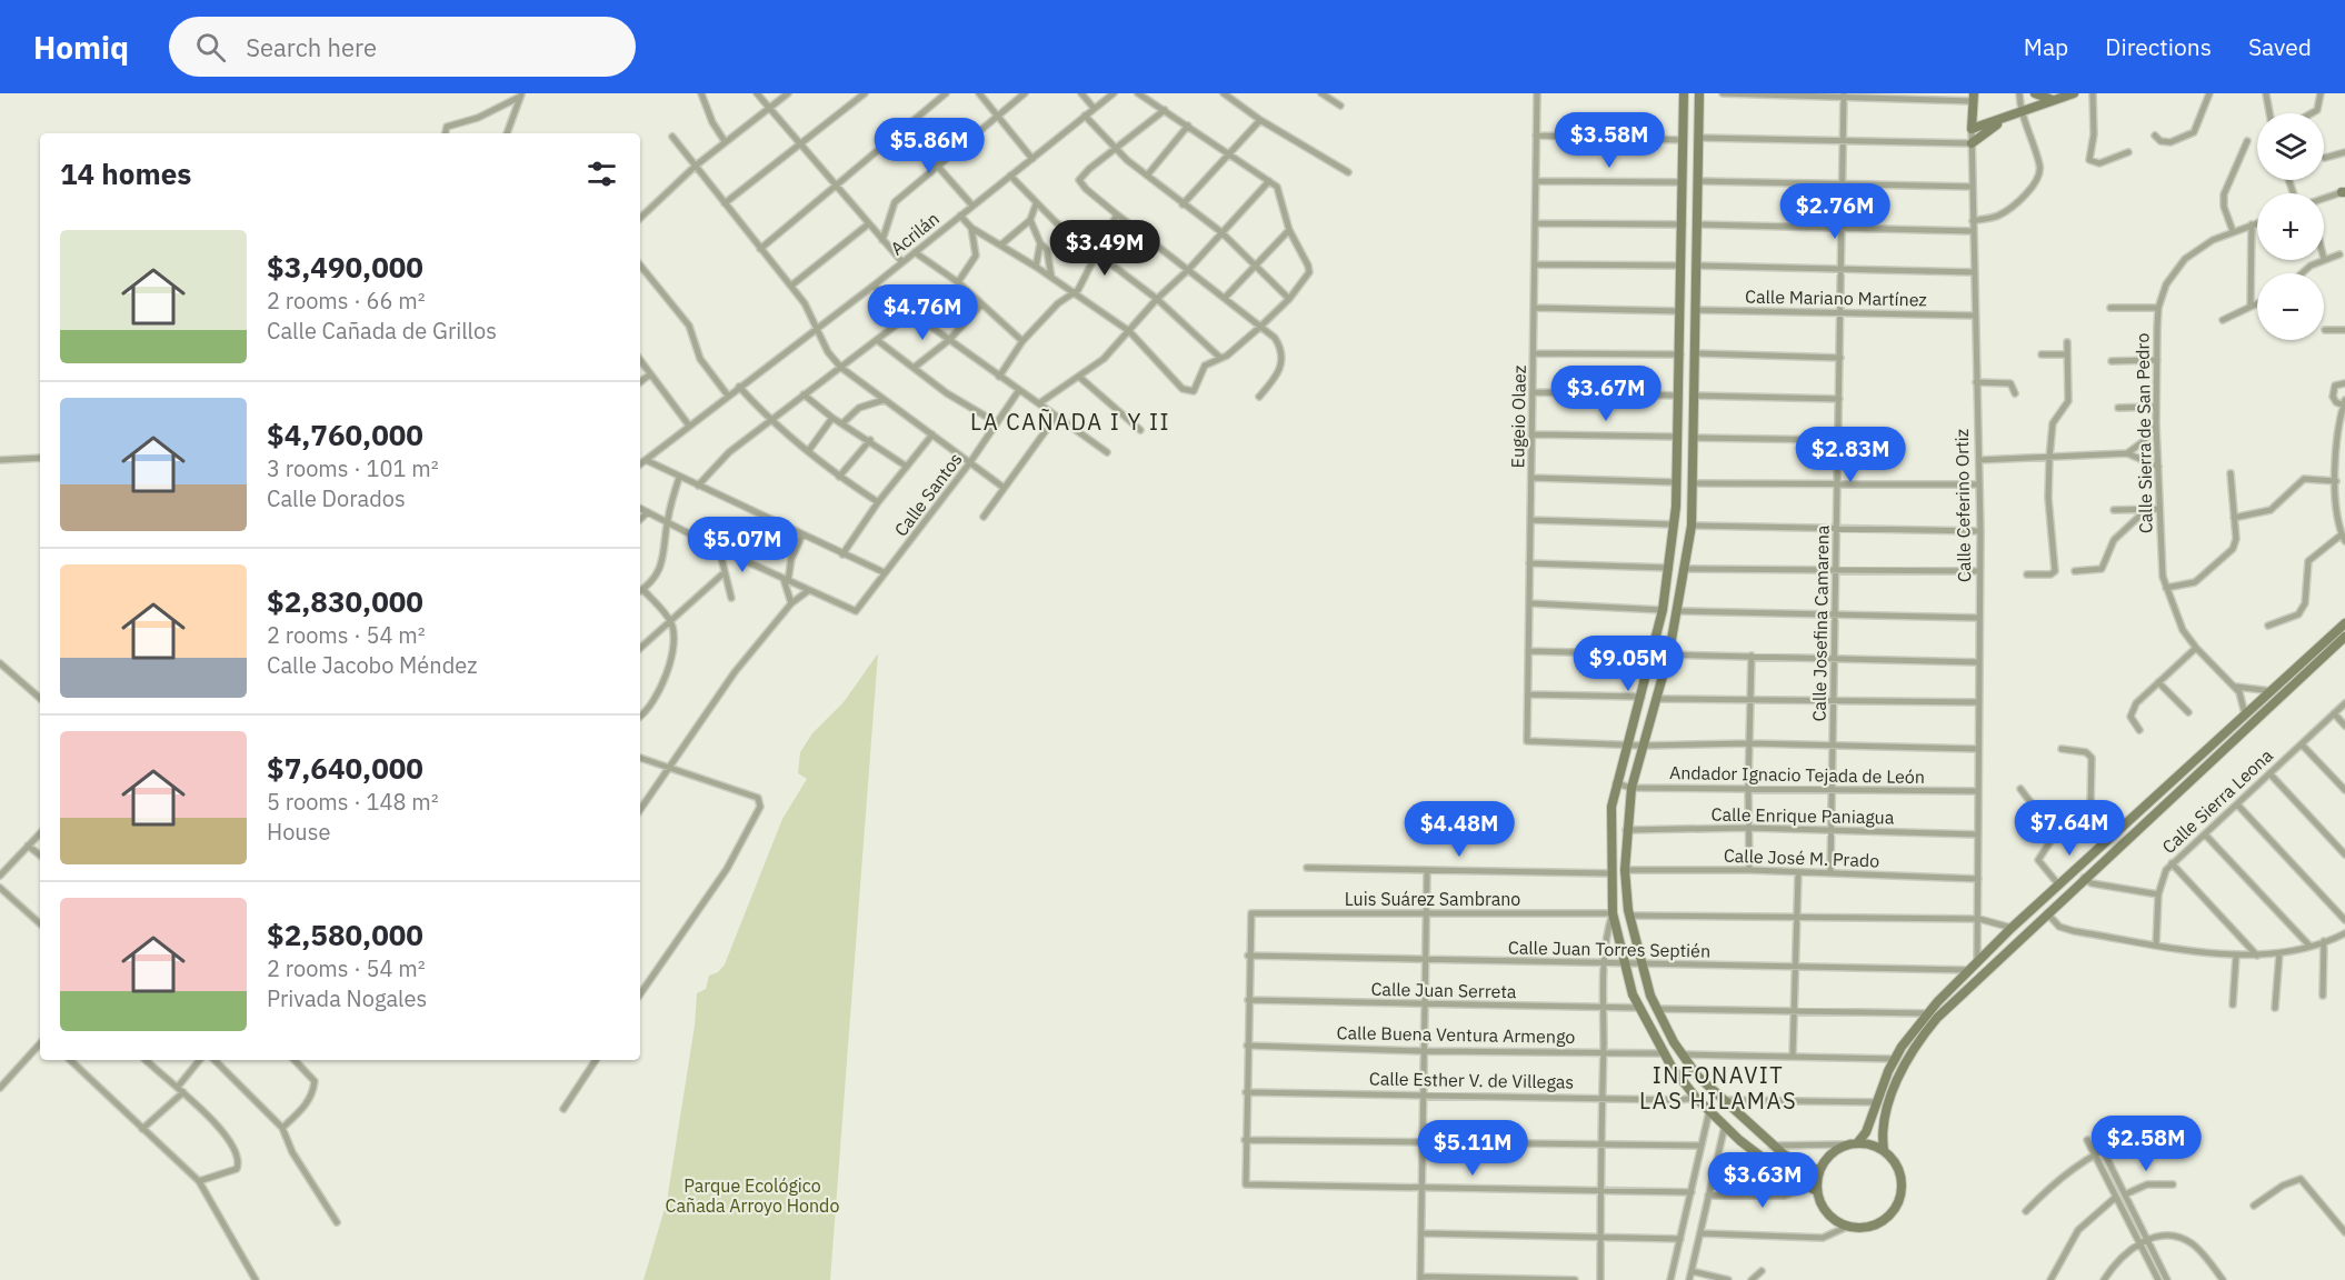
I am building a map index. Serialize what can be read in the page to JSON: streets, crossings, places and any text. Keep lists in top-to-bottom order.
{
  "streets": {
    "street": [
      "Acrilán",
      "Calle Mariano Martínez",
      "Eugeio Olaez",
      "Calle Sierra de San Pedro",
      "Calle Santos",
      "Calle Ceferino Ortiz",
      "Calle Josefina Camarena",
      "Andador Ignacio Tejada de León",
      "Calle Sierra Leona",
      "Calle Enrique Paniagua",
      "Calle José M. Prado",
      "Luis Suárez Sambrano",
      "Calle Juan Torres Septién",
      "Calle Juan Serreta",
      "Calle Buena Ventura Armengo",
      "Calle Esther V. de Villegas"
    ]
  },
  "crossings": [
    ["Calle Mariano Martínez", "Calle Ceferino Ortiz"],
    ["Calle Mariano Martínez", "Calle Josefina Camarena"],
    ["Calle Ceferino Ortiz", "Andador Ignacio Tejada de León"],
    ["Calle Ceferino Ortiz", "Calle Enrique Paniagua"],
    ["Calle Ceferino Ortiz", "Calle José M. Prado"],
    ["Calle Josefina Camarena", "Andador Ignacio Tejada de León"],
    ["Calle Josefina Camarena", "Calle Enrique Paniagua"],
    ["Calle Josefina Camarena", "Calle José M. Prado"],
    ["Luis Suárez Sambrano", "Calle Juan Torres Septién"]
  ],
  "districts": ["LA CAÑADA I Y II", "INFONAVIT LAS HILAMAS"],
  "parks": ["Parque Ecológico Cañada Arroyo Hondo"],
  "page": {
    "header": "Homiq",
    "search": "Search here",
    "nav": ["Map", "Directions", "Saved"],
    "price": [
      "$3.58M",
      "$5.86M",
      "$2.76M",
      "$3.49M",
      "$4.76M",
      "$3.67M",
      "$2.83M",
      "$5.07M",
      "$9.05M",
      "$7.64M",
      "$4.48M",
      "$2.58M",
      "$5.11M",
      "$3.63M"
    ],
    "map_buttons": ["+", "−"],
    "heading": "14 homes",
    "list": [
      {
        "name": "$3,490,000",
        "note": "2 rooms · 66 m² · Calle Cañada de Grillos"
      },
      {
        "name": "$4,760,000",
        "note": "3 rooms · 101 m² · Calle Dorados"
      },
      {
        "name": "$2,830,000",
        "note": "2 rooms · 54 m² · Calle Jacobo Méndez"
      },
      {
        "name": "$7,640,000",
        "note": "5 rooms · 148 m² · House"
      },
      {
        "name": "$2,580,000",
        "note": "2 rooms · 54 m² · Privada Nogales"
      }
    ]
  }
}
